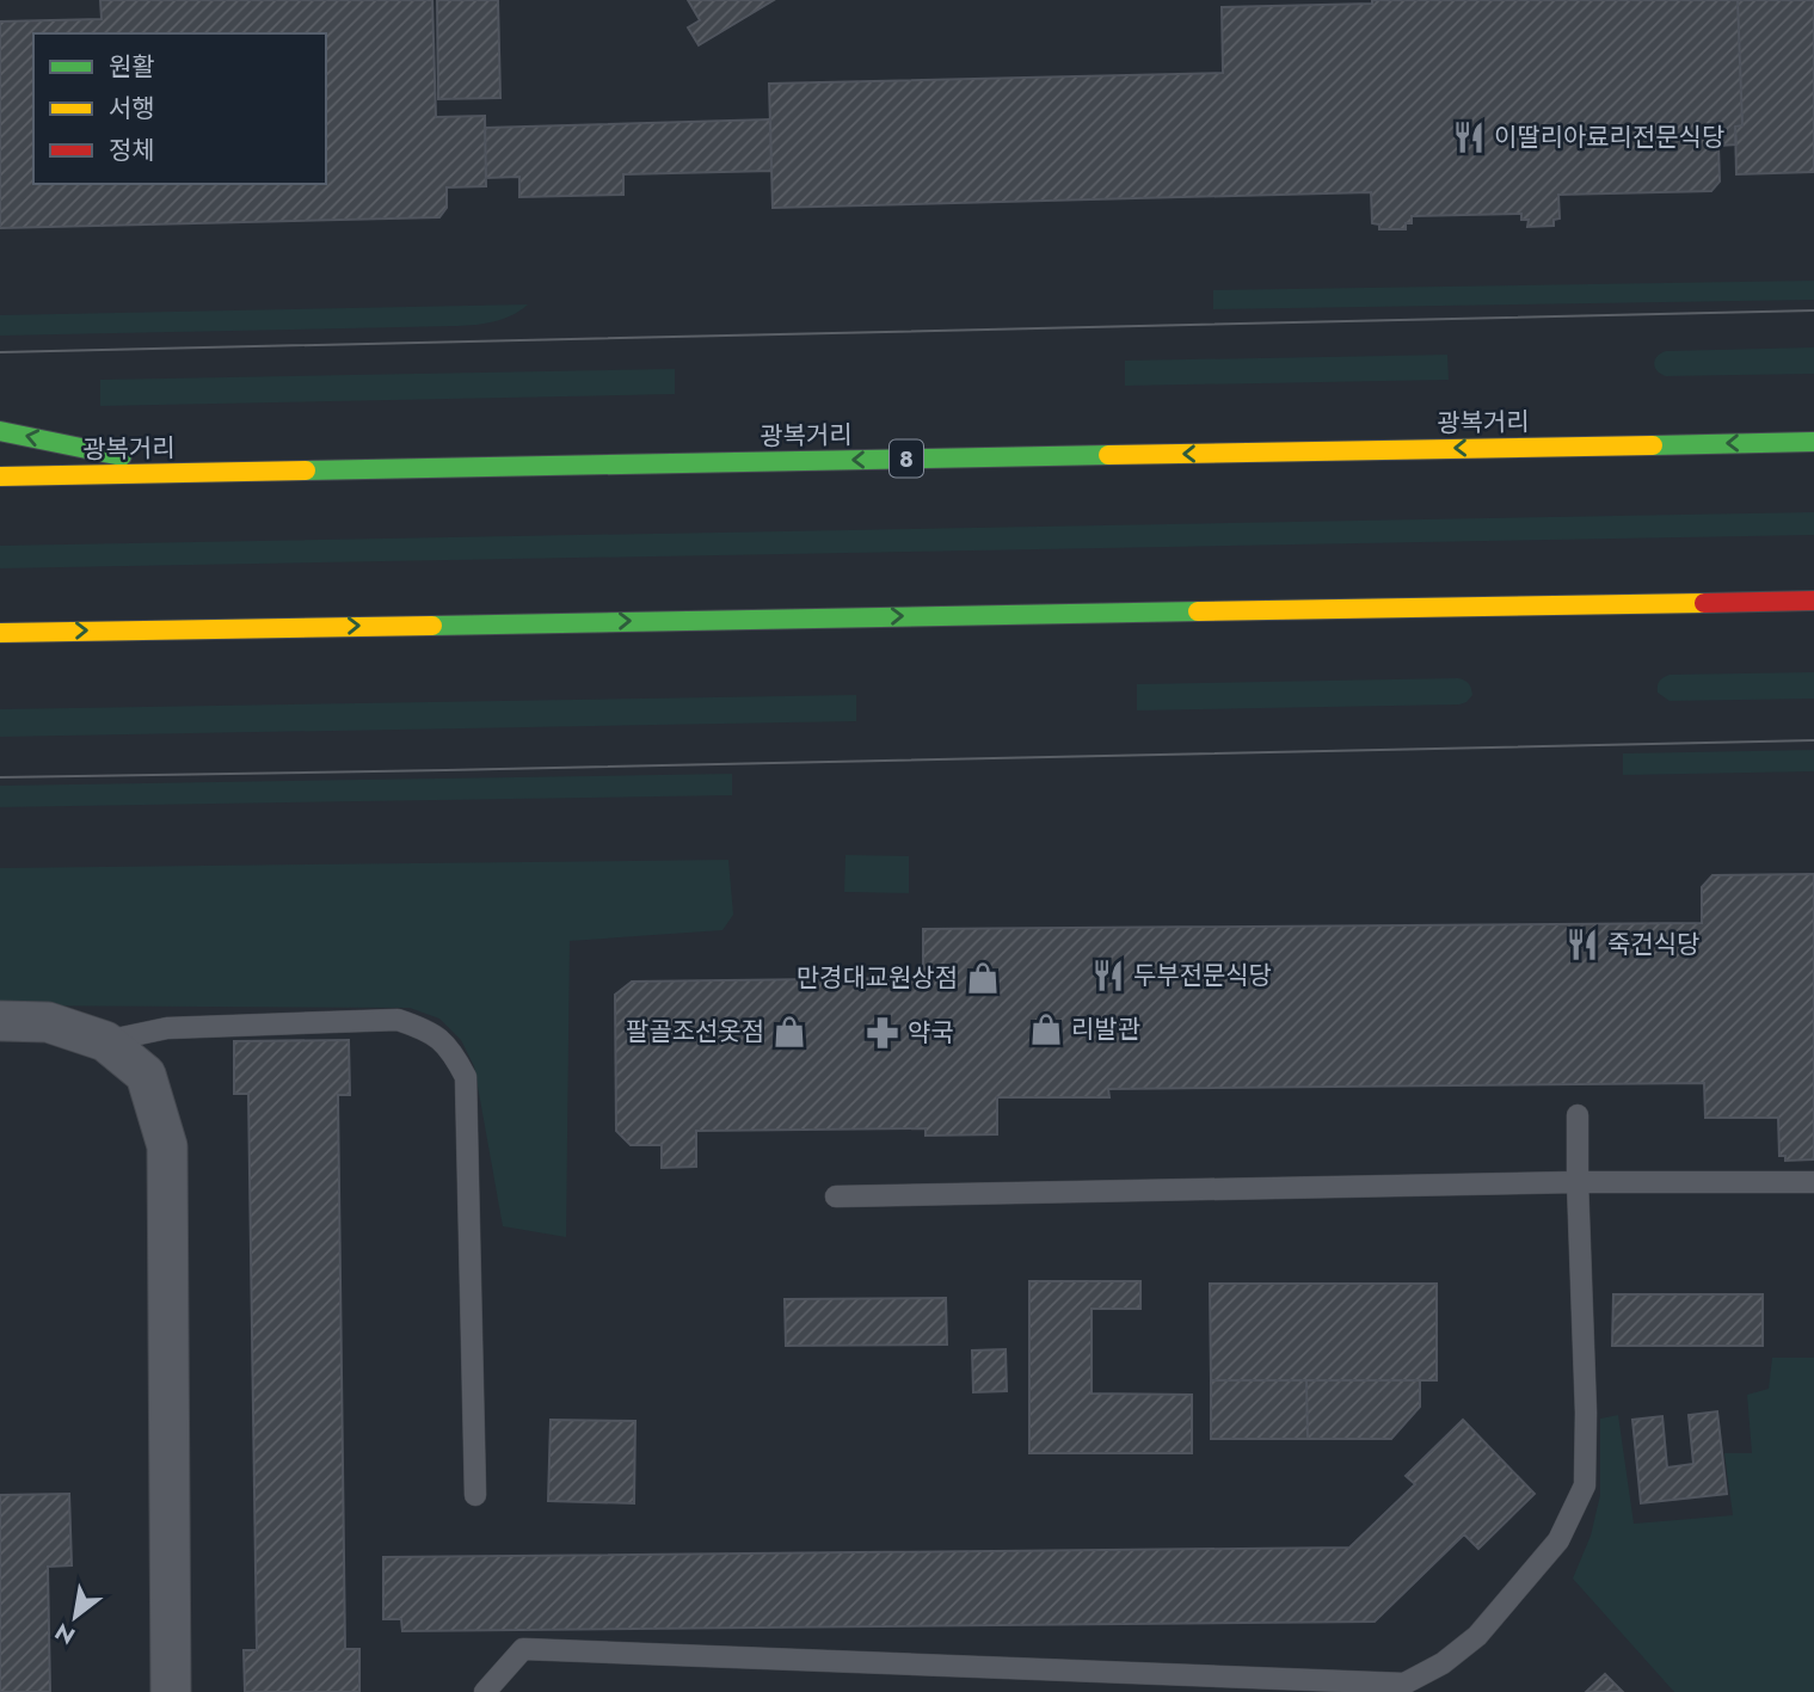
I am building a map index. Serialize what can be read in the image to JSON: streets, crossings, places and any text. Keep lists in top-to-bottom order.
{
  "streets": {
    "highway": ["광복거리", "8"]
  },
  "places": {
    "restaurant": ["이딸리아료리전문식당", "죽건식당", "두부전문식당"],
    "shop": ["만경대교원상점", "리발관", "팔골조선옷점"],
    "pharmacy": ["약국"]
  },
  "legend": ["원활", "서행", "정체"],
  "north": "bottom left"
}
